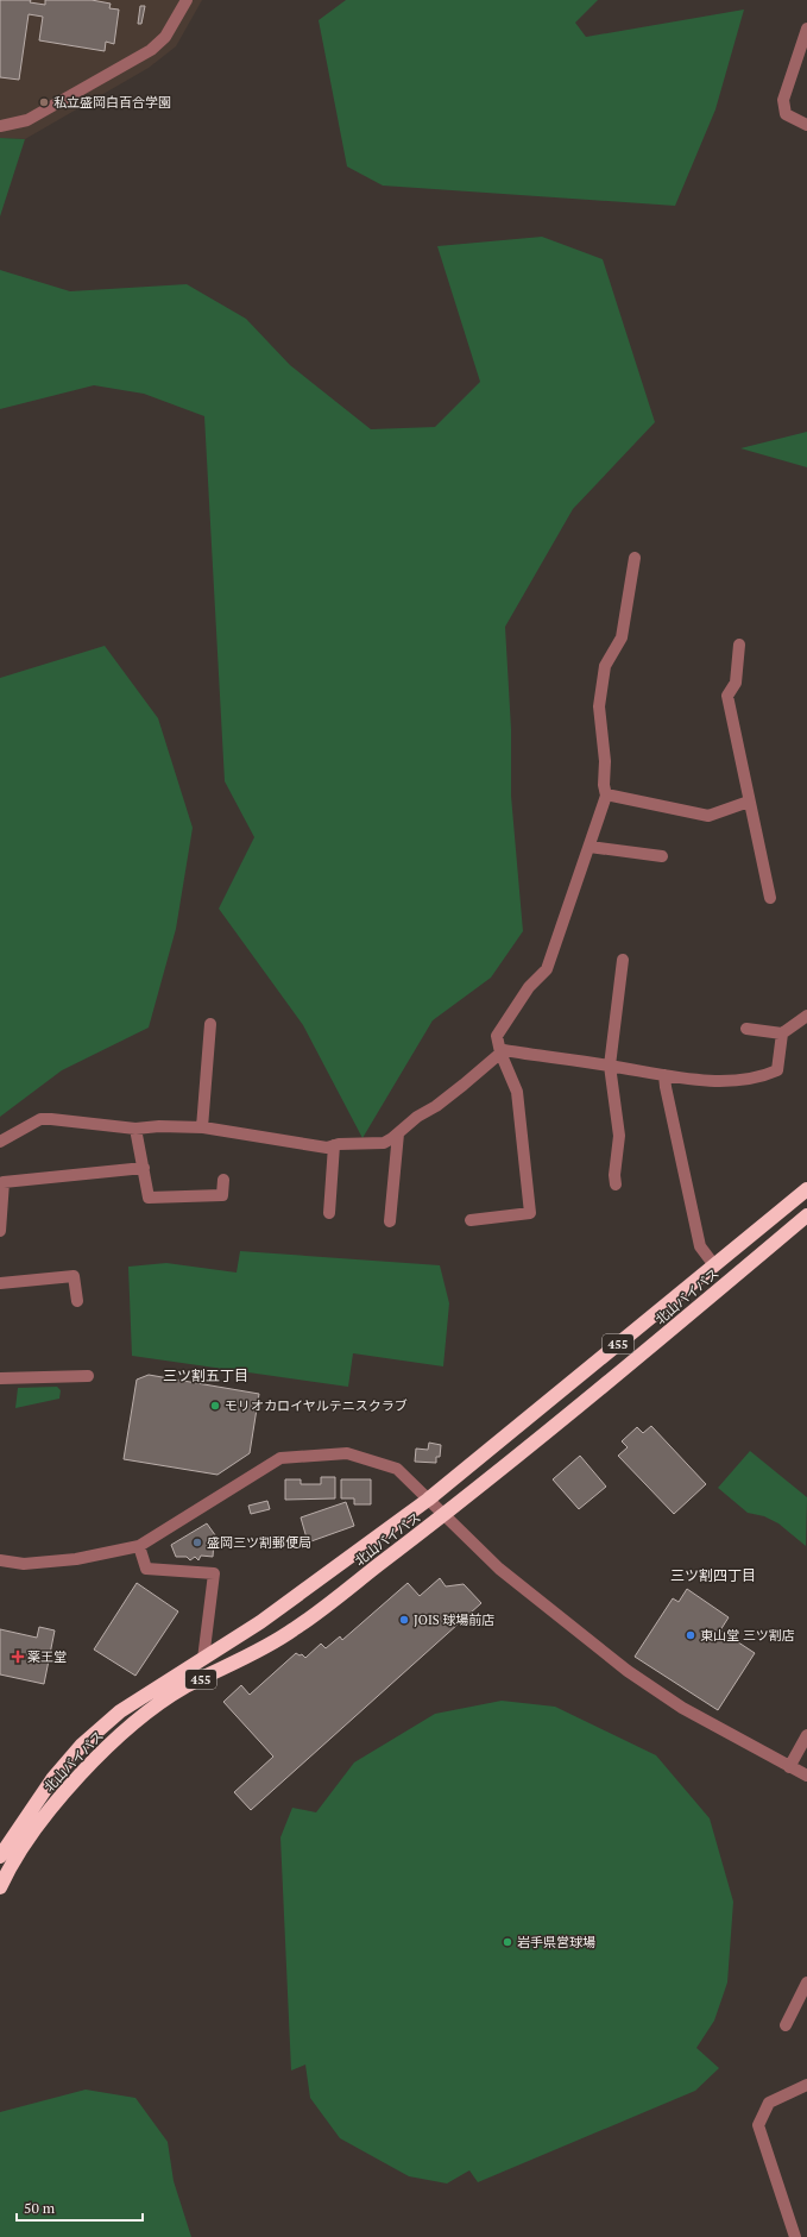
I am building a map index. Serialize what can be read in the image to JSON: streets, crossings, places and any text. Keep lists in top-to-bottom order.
{
  "streets": {
    "highway": ["北山バイパス", "455"]
  },
  "districts": ["三ツ割五丁目", "三ツ割四丁目"],
  "places": {
    "other": [
      "私立盛岡白百合学園",
      "モリオカロイヤルテニスクラブ",
      "盛岡三ツ割郵便局",
      "JOIS 球場前店",
      "東山堂 三ツ割店",
      "岩手県営球場"
    ],
    "health": ["薬王堂"]
  },
  "scale_bar": "50 m"
}
